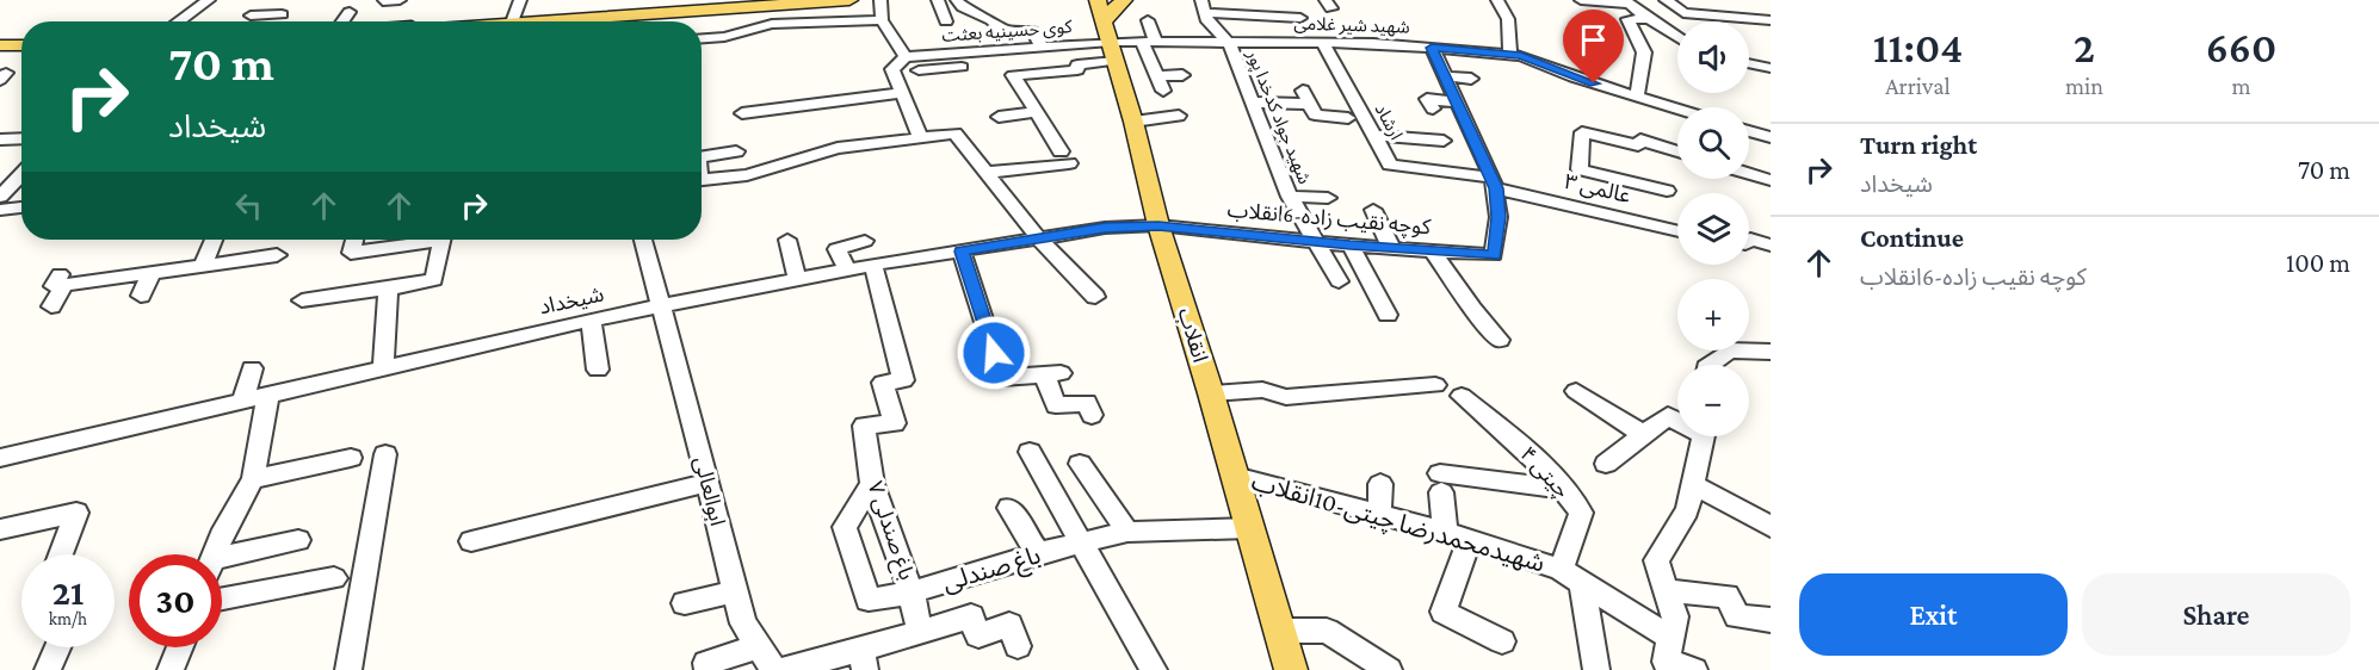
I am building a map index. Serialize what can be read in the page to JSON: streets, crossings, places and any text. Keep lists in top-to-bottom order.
{
  "streets": {
    "main road": ["انقلاب"],
    "street": [
      "شهید شیر غلامی",
      "کوی حسینیه بعثت",
      "شهید جواد کدخدا پور",
      "ارشاد",
      "عالمی ۳",
      "کوچه نقیب زاده-6انقلاب",
      "شیخداد",
      "چیتی ۴",
      "ابوالعالی",
      "شهیدمحمدرضا چیتی-10انقلاب",
      "باغ صندلی ۷",
      "باغ صندلی"
    ]
  },
  "crossings": [
    ["شهید شیر غلامی", "کوی حسینیه بعثت"],
    ["شهید شیر غلامی", "شهید جواد کدخدا پور"],
    ["شهید شیر غلامی", "ارشاد"],
    ["شهید شیر غلامی", "انقلاب"],
    ["کوی حسینیه بعثت", "انقلاب"],
    ["شهید جواد کدخدا پور", "کوچه نقیب زاده-6انقلاب"],
    ["ارشاد", "عالمی ۳"],
    ["ارشاد", "کوچه نقیب زاده-6انقلاب"],
    ["عالمی ۳", "کوچه نقیب زاده-6انقلاب"],
    ["کوچه نقیب زاده-6انقلاب", "شیخداد"],
    ["کوچه نقیب زاده-6انقلاب", "انقلاب"],
    ["شیخداد", "انقلاب"],
    ["شیخداد", "ابوالعالی"],
    ["شیخداد", "باغ صندلی ۷"],
    ["انقلاب", "شهیدمحمدرضا چیتی-10انقلاب"],
    ["انقلاب", "باغ صندلی"],
    ["چیتی ۴", "شهیدمحمدرضا چیتی-10انقلاب"],
    ["باغ صندلی ۷", "باغ صندلی"]
  ],
  "page": {
    "eta": [
      "11:04",
      "Arrival",
      "2",
      "min",
      "660",
      "m"
    ],
    "map_buttons": ["+", "−"],
    "turn": ["70 m", "شیخداد"],
    "list": [
      {
        "name": "Turn right",
        "note": "شیخداد",
        "value": "70 m"
      },
      {
        "name": "Continue",
        "note": "کوچه نقیب زاده-6انقلاب",
        "value": "100 m"
      }
    ],
    "speed": "21 km/h",
    "limit": "30",
    "buttons": ["Exit", "Share"]
  }
}
